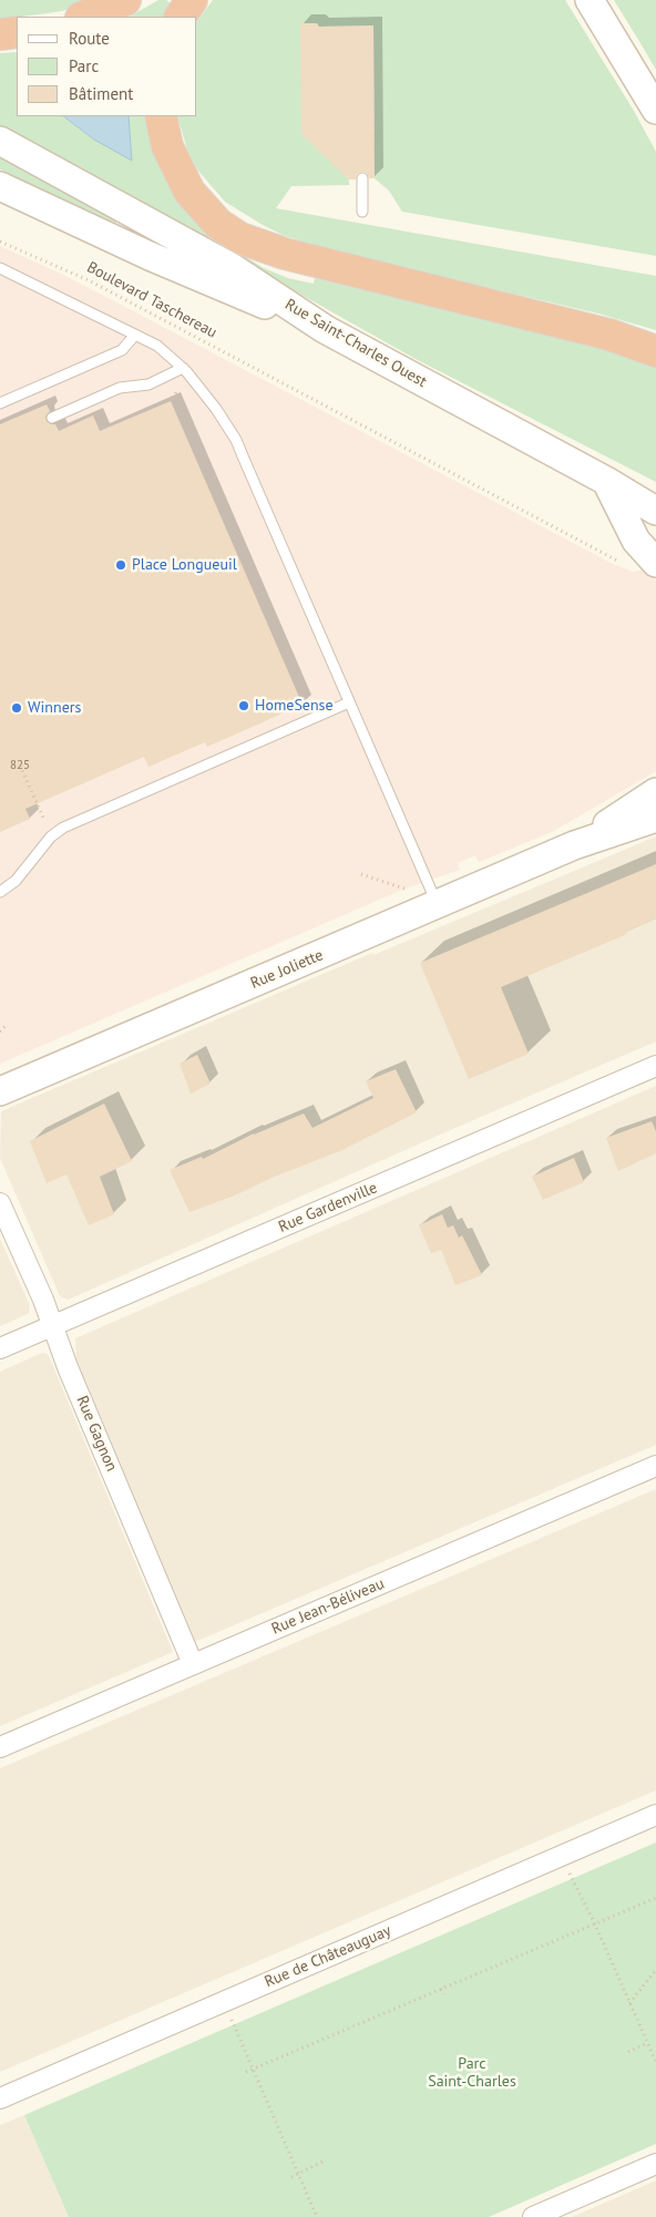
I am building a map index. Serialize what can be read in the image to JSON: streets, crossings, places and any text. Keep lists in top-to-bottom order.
{
  "streets": {
    "street": [
      "Rue Saint-Charles Ouest",
      "Rue Joliette",
      "Rue Gardenville",
      "Rue Gagnon",
      "Rue Jean-Béliveau",
      "Rue de Châteauguay"
    ],
    "path": ["Boulevard Taschereau"]
  },
  "crossings": [
    ["Rue Gardenville", "Rue Gagnon"],
    ["Rue Gagnon", "Rue Jean-Béliveau"]
  ],
  "parks": ["Parc Saint-Charles"],
  "places": ["Place Longueuil", "HomeSense", "Winners"],
  "house_numbers": ["825"],
  "legend": ["Route", "Parc", "Bâtiment"]
}
